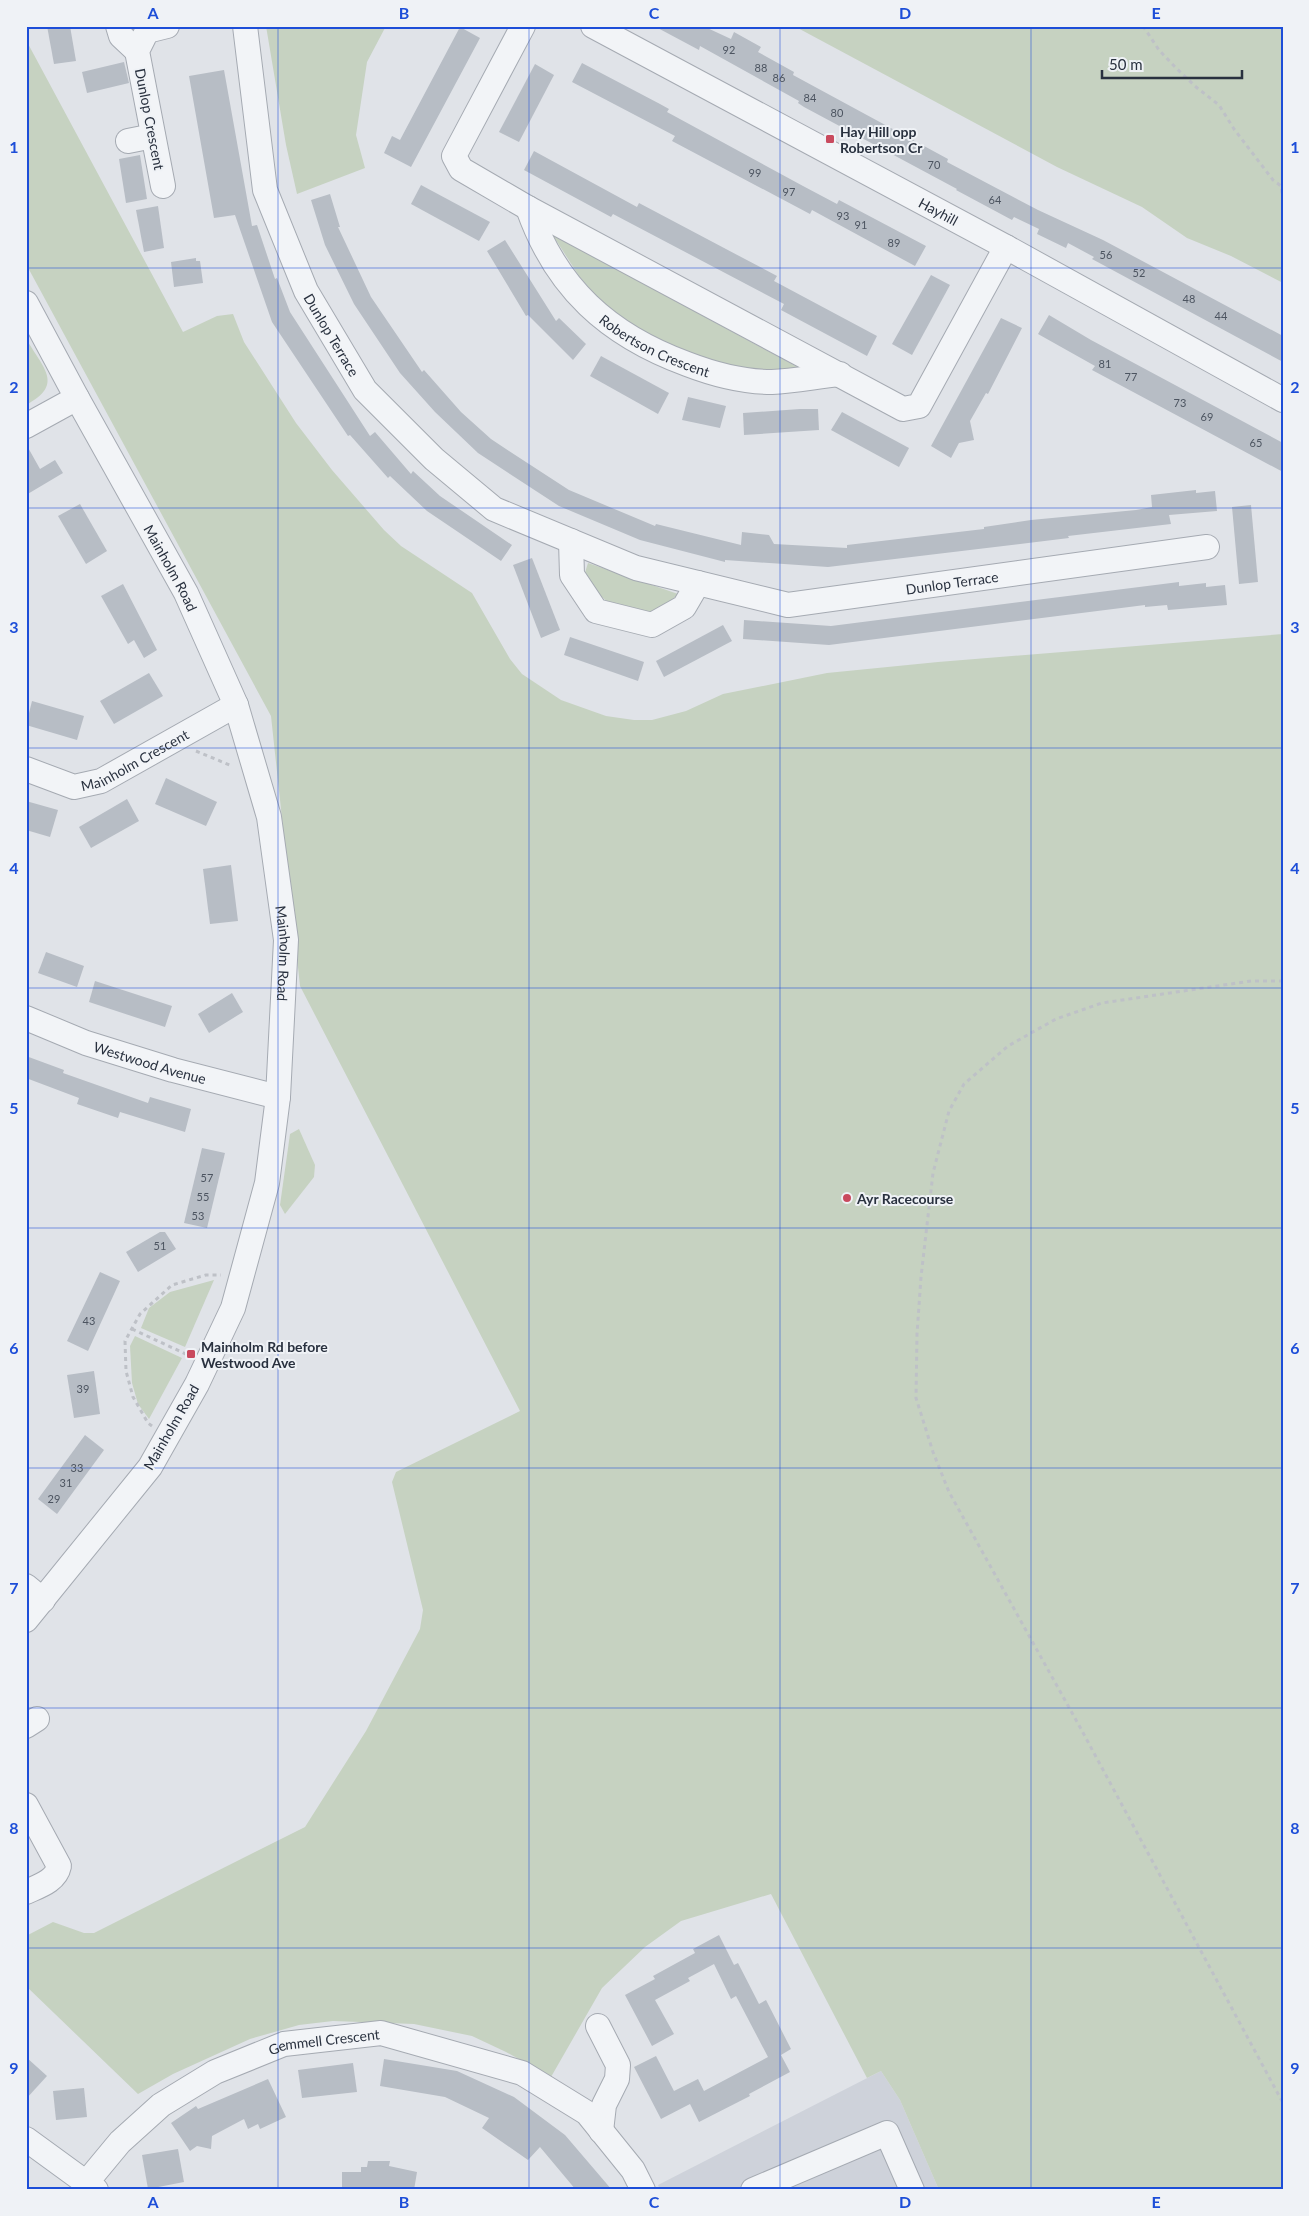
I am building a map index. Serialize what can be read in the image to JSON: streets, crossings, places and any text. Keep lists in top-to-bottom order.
{
  "streets": {
    "street": [
      "Dunlop Crescent",
      "Hayhill",
      "Dunlop Terrace",
      "Robertson Crescent",
      "Mainholm Road",
      "Mainholm Crescent",
      "Westwood Avenue",
      "Gemmell Crescent"
    ]
  },
  "crossings": [
    ["Mainholm Road", "Mainholm Crescent"],
    ["Mainholm Road", "Westwood Avenue"]
  ],
  "places": {
    "transit": ["Hay Hill opp Robertson Cr", "Mainholm Rd before Westwood Ave"],
    "other": ["Ayr Racecourse"]
  },
  "house_numbers": [
    "92",
    "88",
    "86",
    "84",
    "80",
    "70",
    "99",
    "97",
    "64",
    "93",
    "91",
    "89",
    "56",
    "52",
    "48",
    "44",
    "81",
    "77",
    "73",
    "69",
    "65",
    "57",
    "55",
    "53",
    "51",
    "43",
    "39",
    "33",
    "31",
    "29"
  ],
  "scale_bar": "50 m",
  "grid": {
    "columns": [
      "A",
      "B",
      "C",
      "D",
      "E"
    ],
    "rows": [
      "1",
      "2",
      "3",
      "4",
      "5",
      "6",
      "7",
      "8",
      "9"
    ]
  }
}
